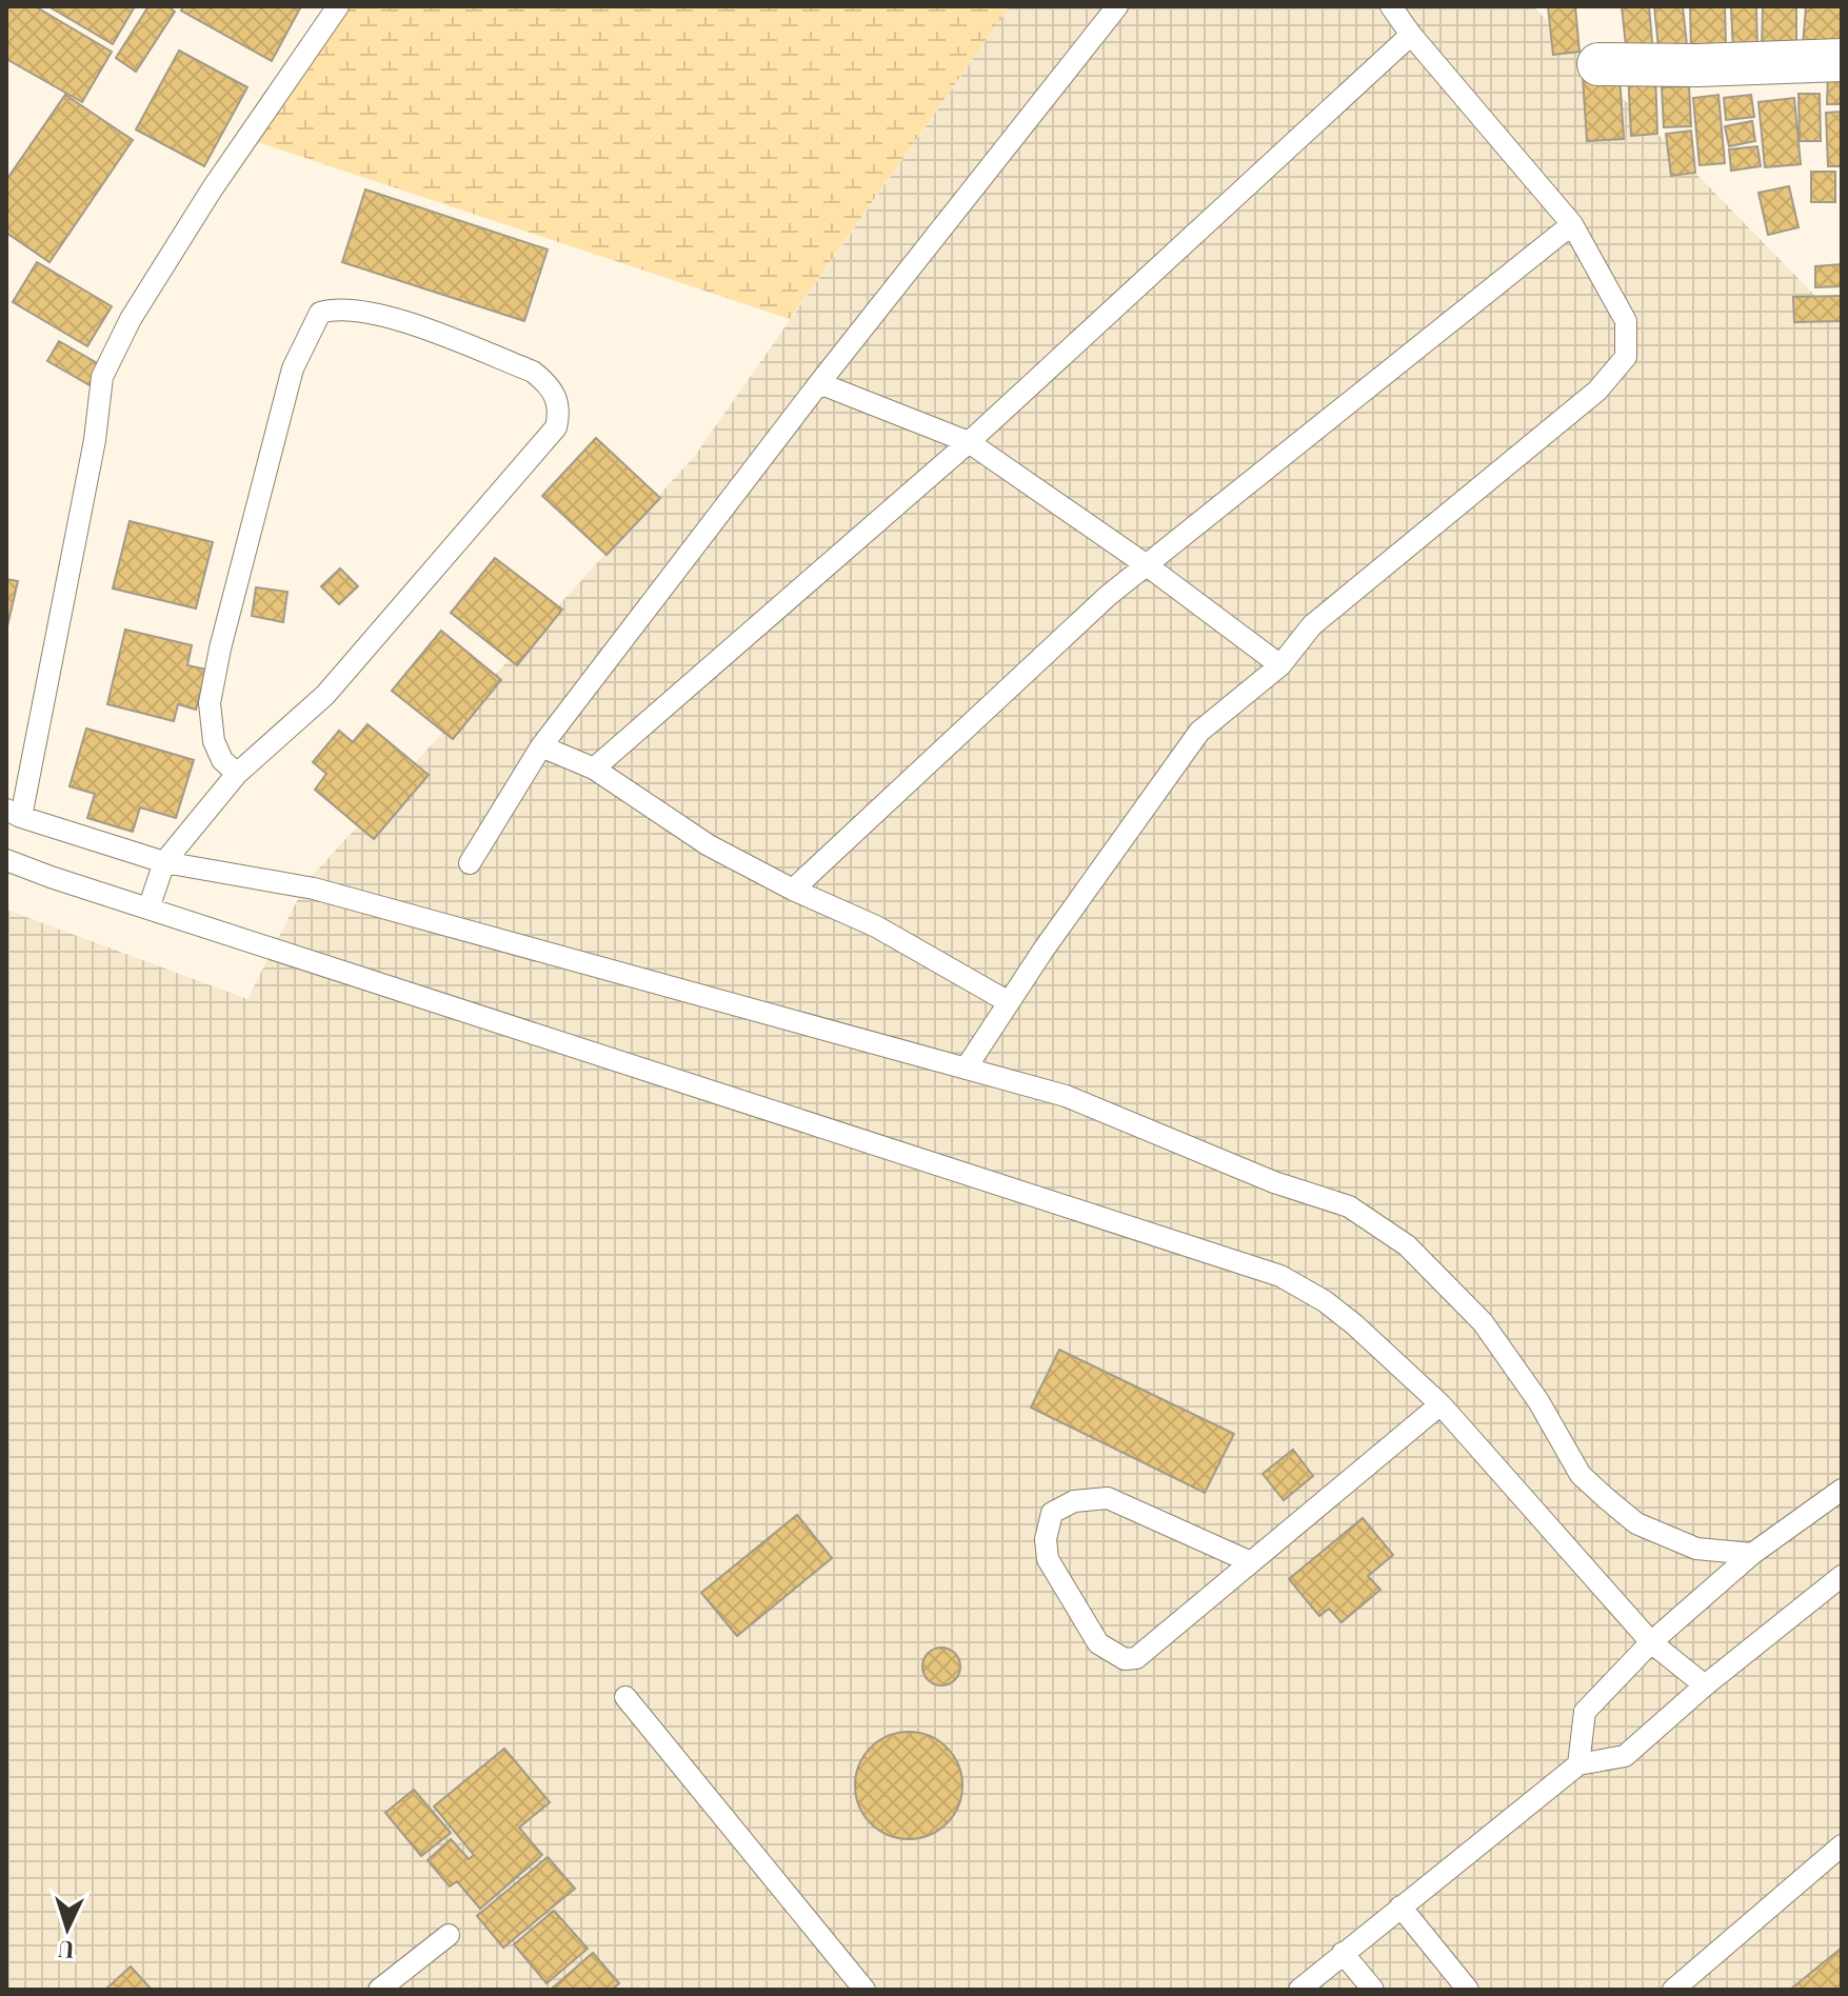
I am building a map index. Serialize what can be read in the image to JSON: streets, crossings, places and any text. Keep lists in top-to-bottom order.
{
  "north": "bottom"
}
